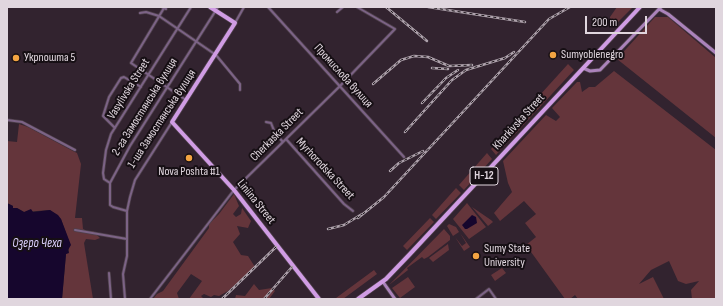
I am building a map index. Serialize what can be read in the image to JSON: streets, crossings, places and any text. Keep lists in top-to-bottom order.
{
  "streets": {
    "main road": [
      "1-ша Замостянська вулиця",
      "Kharkivska Street",
      "Н-12",
      "Liniina Street"
    ],
    "street": [
      "Промислова вулиця",
      "Vasylivska Street",
      "2-га Замостянська вулиця",
      "Cherkaska Street",
      "Myrhorodska Street"
    ]
  },
  "crossings": [
    ["Промислова вулиця", "Cherkaska Street"],
    ["Vasylivska Street", "2-га Замостянська вулиця"],
    ["2-га Замостянська вулиця", "1-ша Замостянська вулиця"],
    ["1-ша Замостянська вулиця", "Liniina Street"],
    ["Cherkaska Street", "Myrhorodska Street"],
    ["Cherkaska Street", "Liniina Street"]
  ],
  "water": ["Озеро Чеха"],
  "places": [
    "Sumyoblenegro",
    "Укрпошта 5",
    "Nova Poshta #1",
    "Sumy State University"
  ],
  "scale_bar": "200 m"
}
